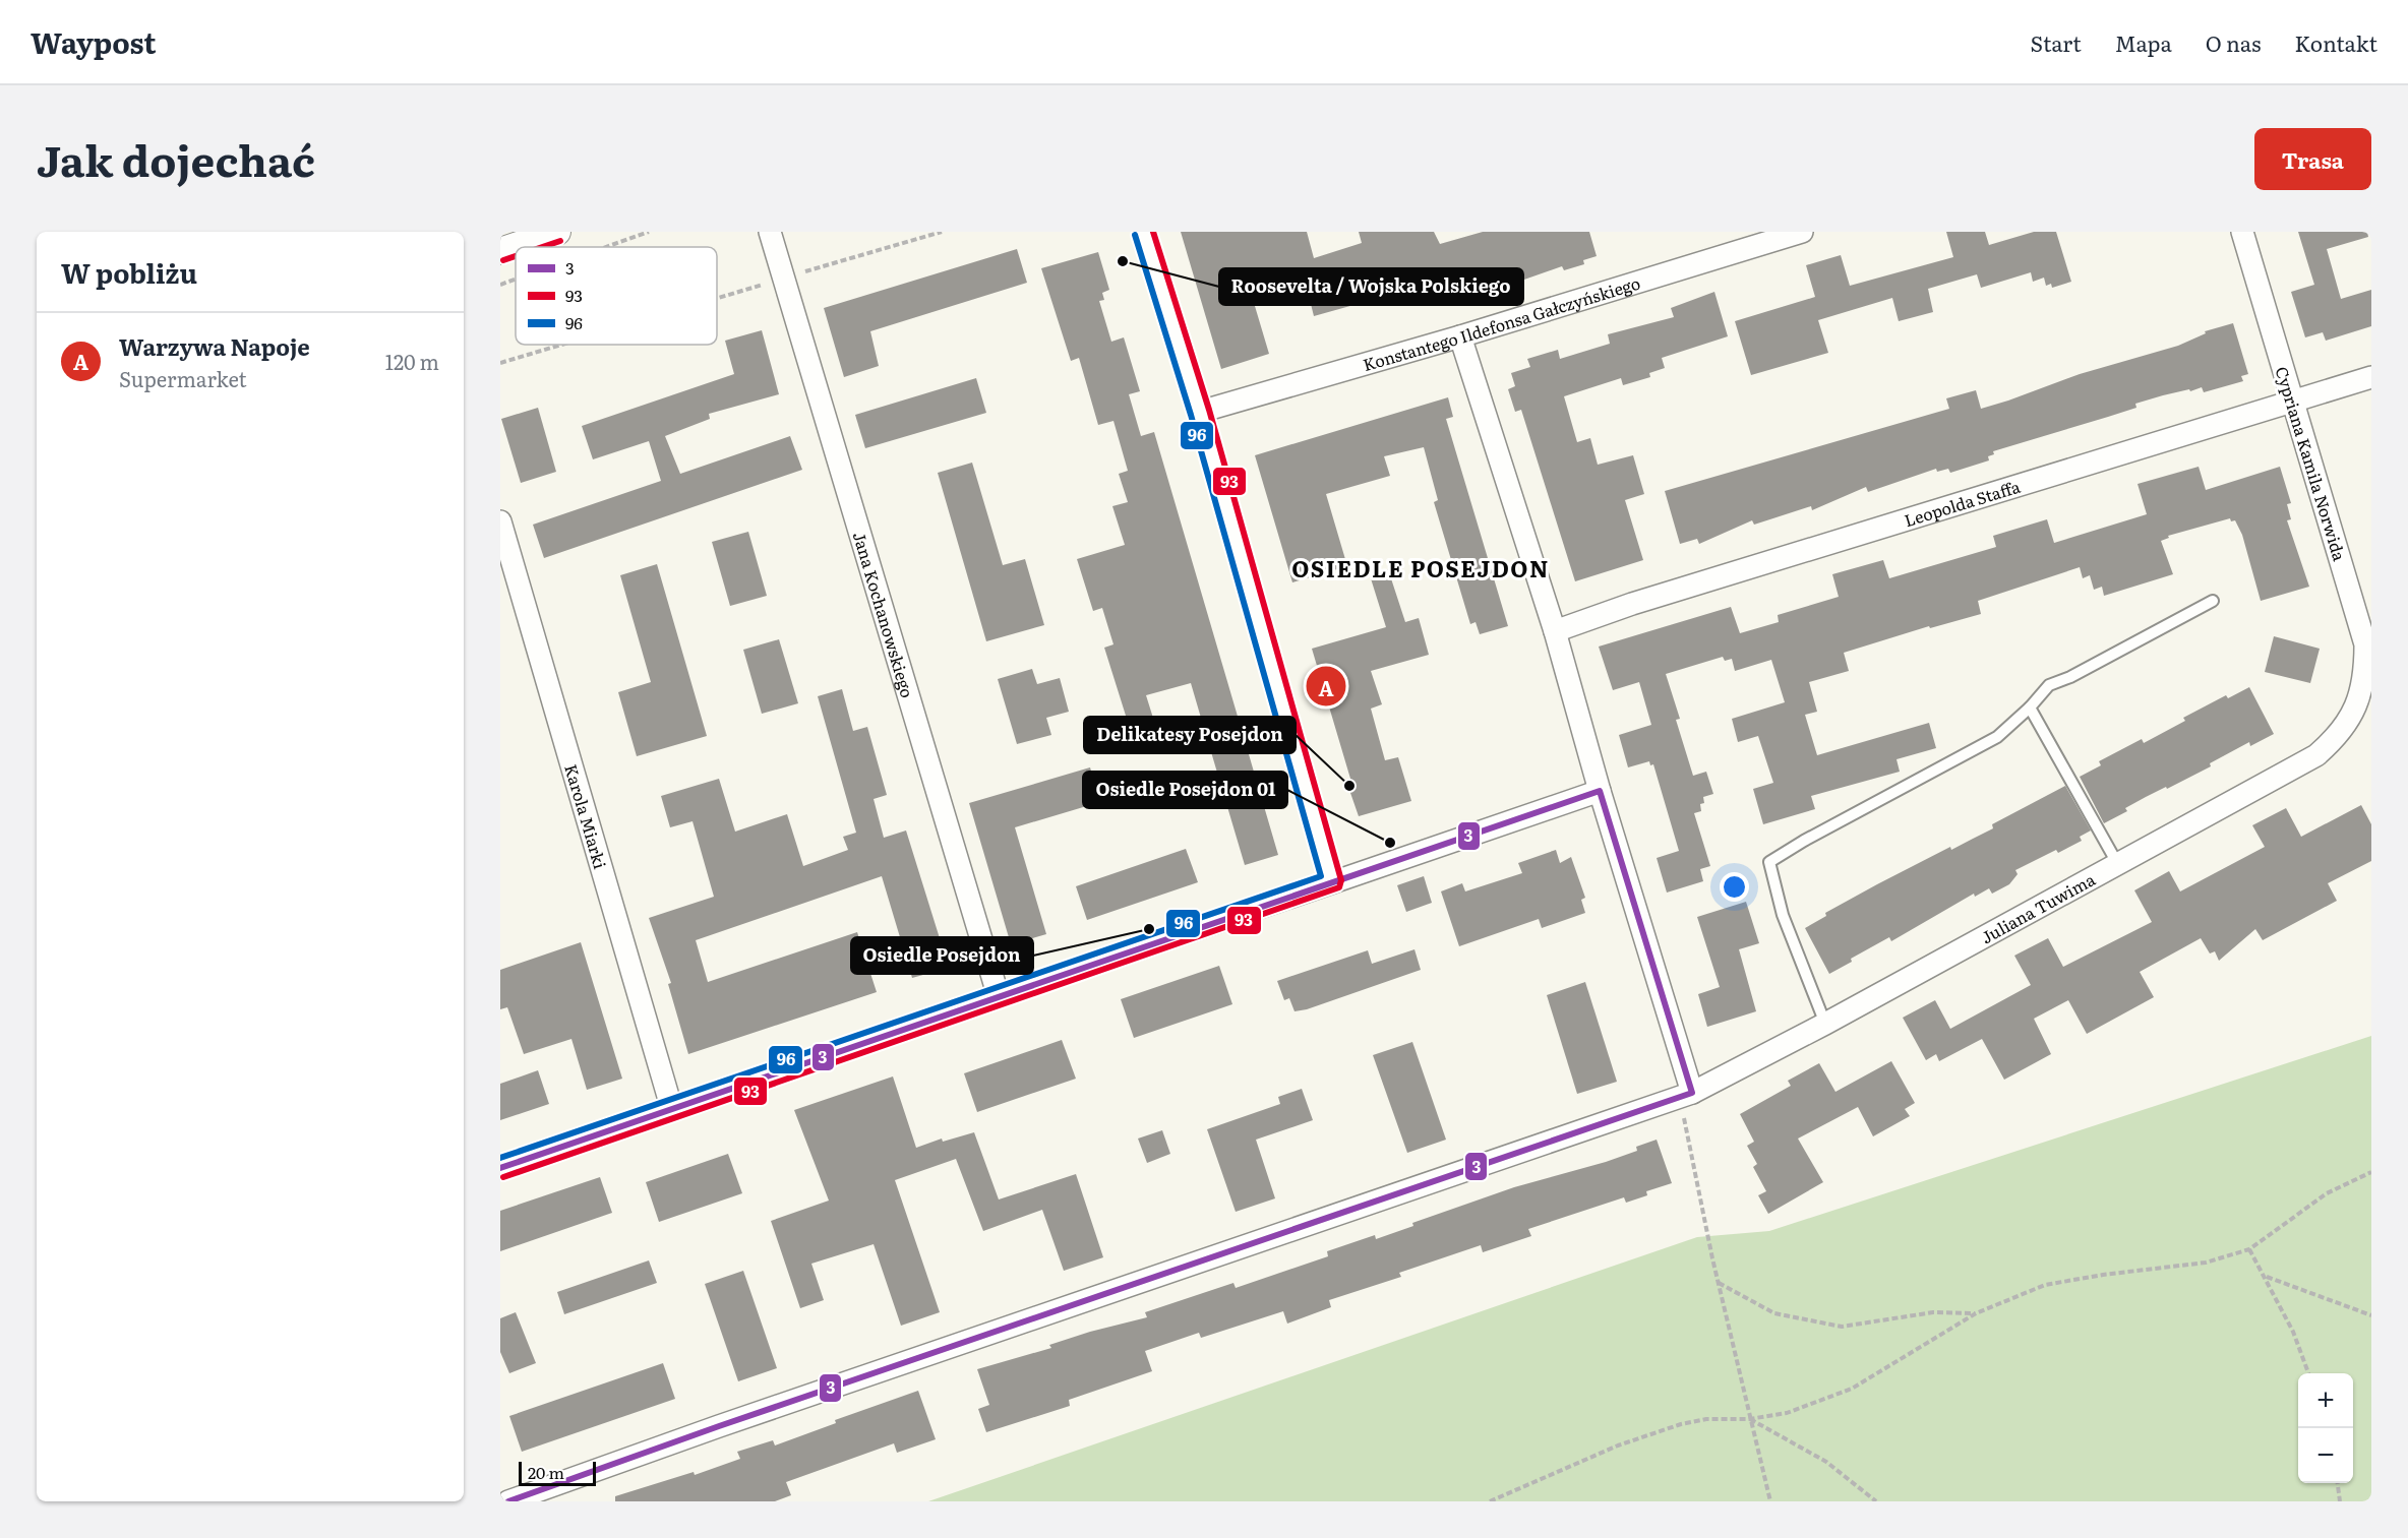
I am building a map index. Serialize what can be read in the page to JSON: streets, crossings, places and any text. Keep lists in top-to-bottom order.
{
  "streets": {
    "street": [
      "Konstantego Ildefonsa Gałczyńskiego",
      "Cypriana Kamila Norwida",
      "Leopolda Staffa",
      "Jana Kochanowskiego",
      "Karola Miarki",
      "Juliana Tuwima"
    ]
  },
  "crossings": [
    ["Cypriana Kamila Norwida", "Leopolda Staffa"],
    ["Cypriana Kamila Norwida", "Juliana Tuwima"]
  ],
  "districts": ["OSIEDLE POSEJDON"],
  "places": [
    "Roosevelta / Wojska Polskiego",
    "Delikatesy Posejdon",
    "Osiedle Posejdon 01",
    "Osiedle Posejdon"
  ],
  "lines": ["transit line 93", "transit line 96", "transit line 3"],
  "legend": ["3", "93", "96"],
  "scale_bar": "20 m",
  "page": {
    "header": "Waypost",
    "nav": [
      "Start",
      "Mapa",
      "O nas",
      "Kontakt"
    ],
    "title": "Jak dojechać",
    "buttons": "Trasa",
    "heading": "W pobliżu",
    "list": [
      {
        "mark": "A",
        "name": "Warzywa Napoje",
        "note": "Supermarket",
        "value": "120 m"
      }
    ],
    "pins": "A",
    "map_buttons": ["+", "−"],
    "scale": "20 m"
  }
}
